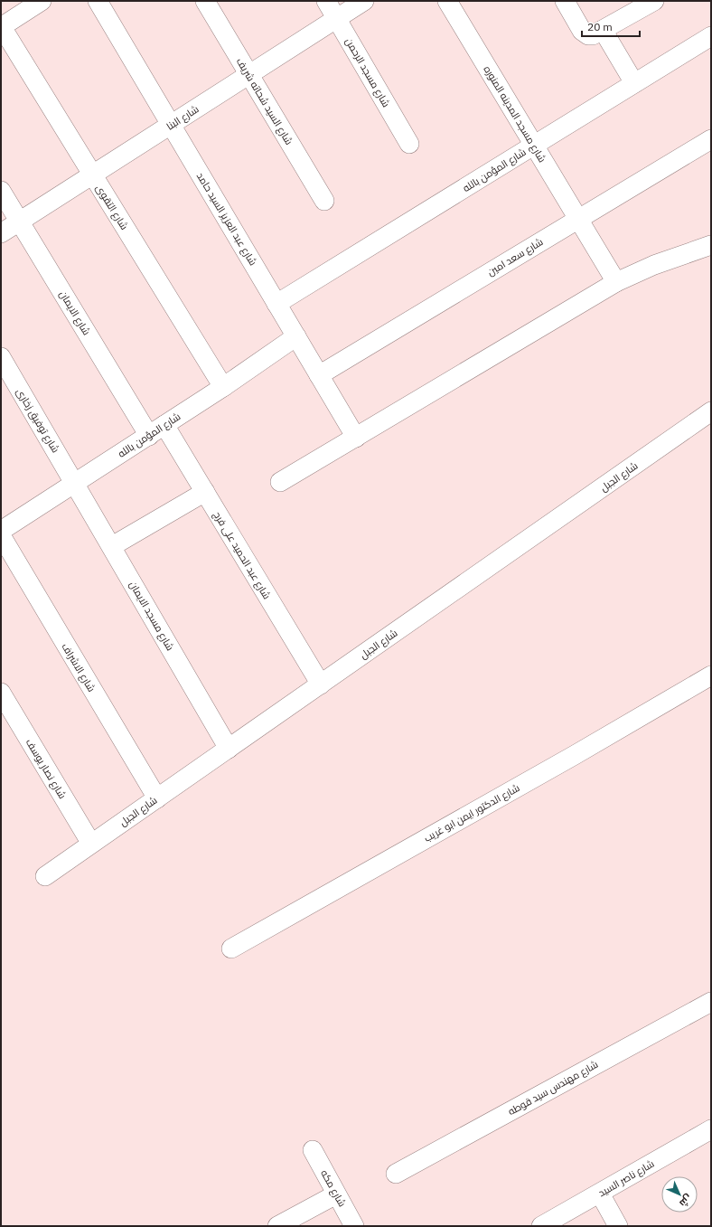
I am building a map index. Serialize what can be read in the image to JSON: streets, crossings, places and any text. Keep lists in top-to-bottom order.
{
  "streets": {
    "street": [
      "شارع مسجد الرحمن",
      "شارع السيد شحاته شريف",
      "شارع مسجد المدينه المنوره",
      "شارع البنا",
      "شارع المؤمن بالله",
      "شارع التقوى",
      "شارع عبد العزيز السيد حامد",
      "شارع سعد امين",
      "شارع الايمان",
      "شارع توفيق زخارى",
      "شارع الجبل",
      "شارع عبد الحميد على فرج",
      "شارع مسجد الايمان",
      "شارع الاشراف",
      "شارع نصار يوسف",
      "شارع الدكتور ايمن ابو غريب",
      "شارع مهندس سيد قوطه",
      "شارع ناصر السيد",
      "شارع مكه"
    ]
  },
  "crossings": [
    ["شارع مسجد الرحمن", "شارع البنا"],
    ["شارع السيد شحاته شريف", "شارع البنا"],
    ["شارع مسجد المدينه المنوره", "شارع المؤمن بالله"],
    ["شارع مسجد المدينه المنوره", "شارع سعد امين"],
    ["شارع البنا", "شارع التقوى"],
    ["شارع البنا", "شارع عبد العزيز السيد حامد"],
    ["شارع البنا", "شارع الايمان"],
    ["شارع المؤمن بالله", "شارع التقوى"],
    ["شارع المؤمن بالله", "شارع عبد العزيز السيد حامد"],
    ["شارع المؤمن بالله", "شارع الايمان"],
    ["شارع المؤمن بالله", "شارع توفيق زخارى"],
    ["شارع المؤمن بالله", "شارع عبد الحميد على فرج"],
    ["شارع المؤمن بالله", "شارع مسجد الايمان"],
    ["شارع عبد العزيز السيد حامد", "شارع سعد امين"],
    ["شارع توفيق زخارى", "شارع مسجد الايمان"],
    ["شارع الجبل", "شارع عبد الحميد على فرج"],
    ["شارع الجبل", "شارع مسجد الايمان"],
    ["شارع الجبل", "شارع الاشراف"],
    ["شارع الجبل", "شارع نصار يوسف"]
  ],
  "scale_bar": "20 m",
  "north": "bottom right"
}
